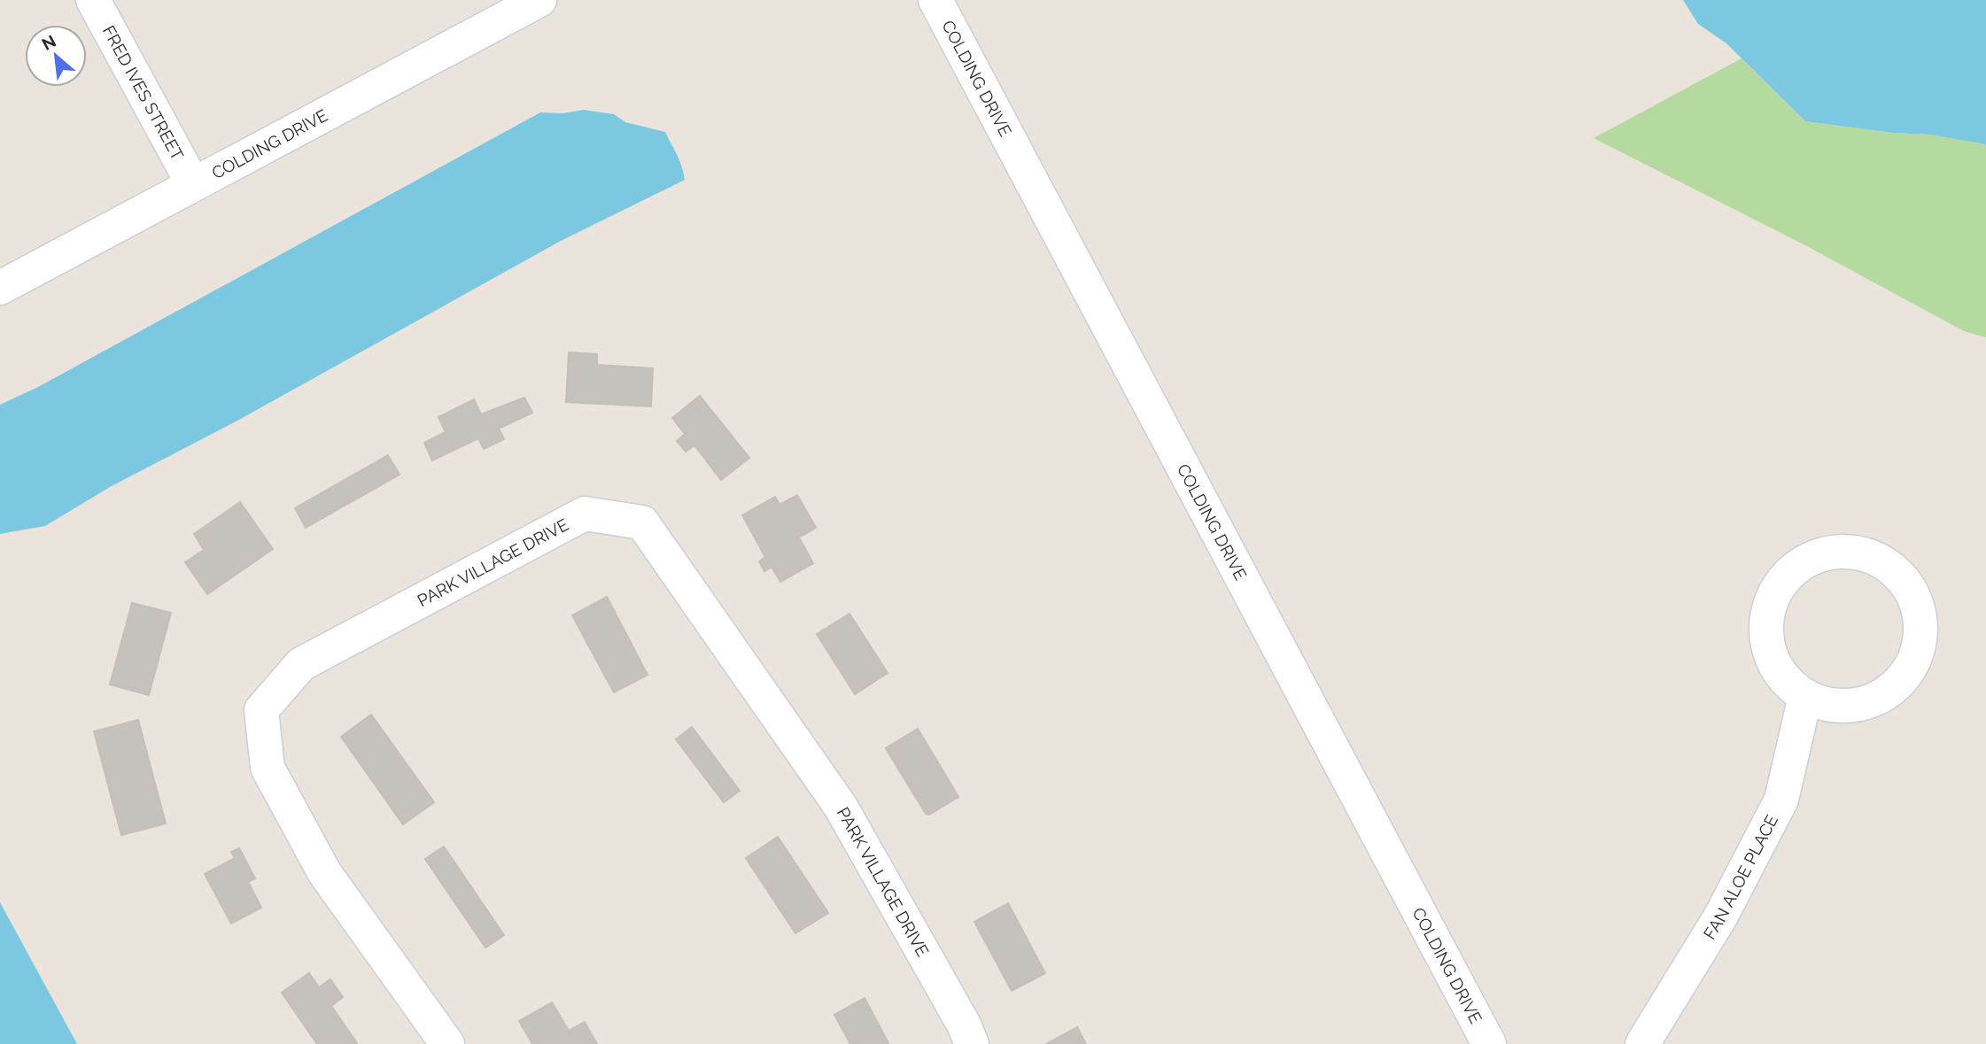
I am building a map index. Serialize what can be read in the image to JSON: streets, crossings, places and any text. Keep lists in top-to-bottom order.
{
  "streets": {
    "street": [
      "COLDING DRIVE",
      "FRED IVES STREET",
      "PARK VILLAGE DRIVE",
      "FAN ALOE PLACE"
    ]
  },
  "crossings": [
    ["COLDING DRIVE", "FRED IVES STREET"]
  ],
  "north": "top left"
}
